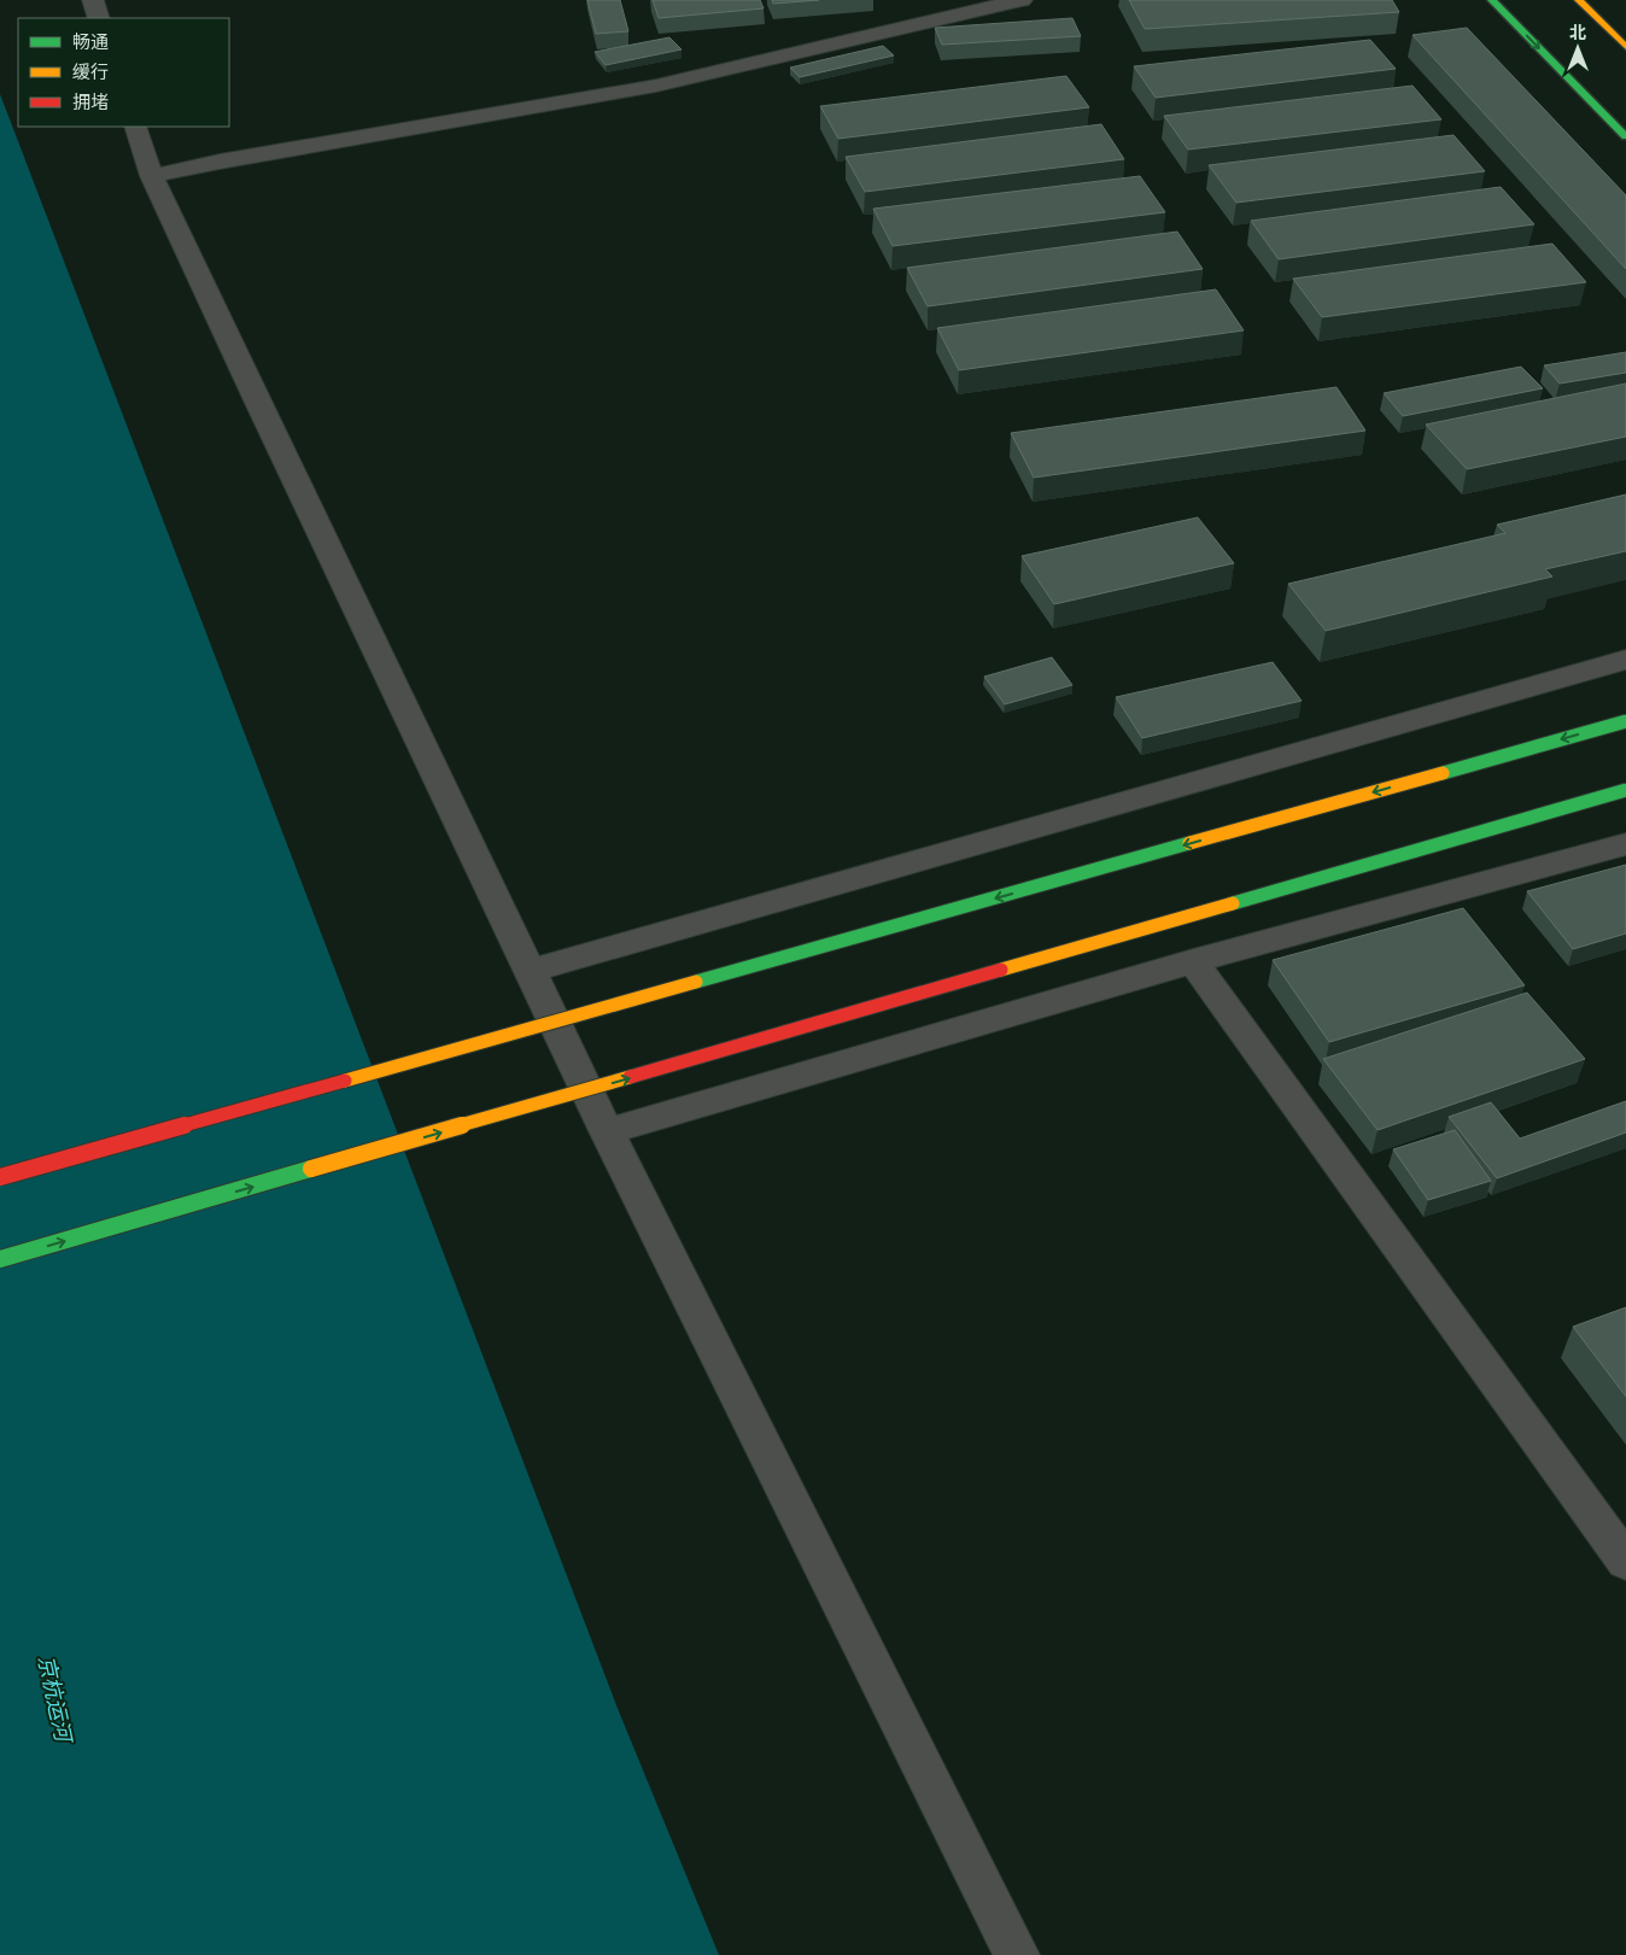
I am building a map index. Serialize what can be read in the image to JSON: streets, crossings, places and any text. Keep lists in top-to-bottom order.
{
  "water": ["京杭运河"],
  "legend": ["畅通", "缓行", "拥堵"],
  "north": "top"
}
